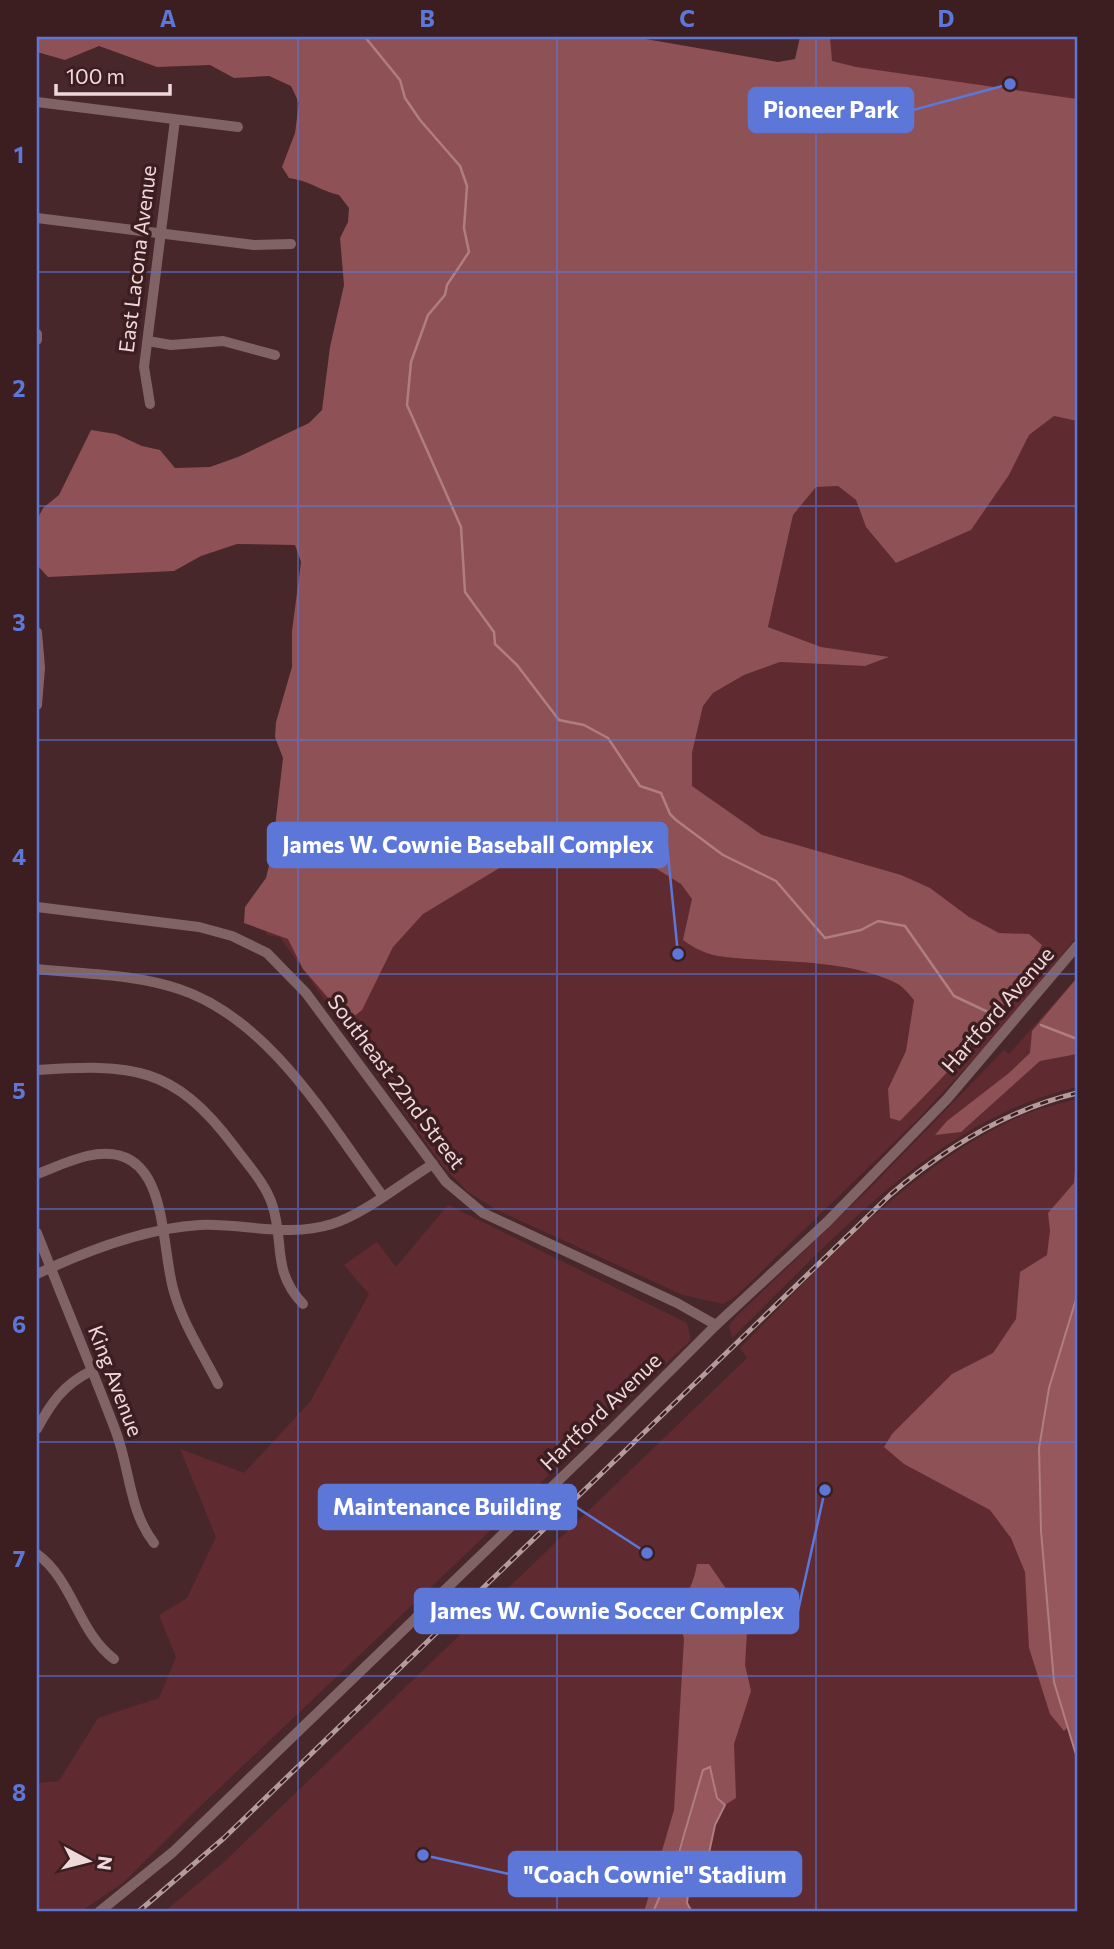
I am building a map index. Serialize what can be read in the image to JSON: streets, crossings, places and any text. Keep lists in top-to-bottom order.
{
  "streets": {
    "street": [
      "East Lacona Avenue",
      "Hartford Avenue",
      "Southeast 22nd Street",
      "King Avenue"
    ]
  },
  "crossings": [
    ["Hartford Avenue", "Southeast 22nd Street"]
  ],
  "places": [
    "Pioneer Park",
    "James W. Cownie Baseball Complex",
    "James W. Cownie Soccer Complex",
    "Maintenance Building",
    "\"Coach Cownie\" Stadium"
  ],
  "scale_bar": "100 m",
  "north": "right",
  "grid": {
    "columns": [
      "A",
      "B",
      "C",
      "D"
    ],
    "rows": [
      "1",
      "2",
      "3",
      "4",
      "5",
      "6",
      "7",
      "8"
    ]
  }
}
